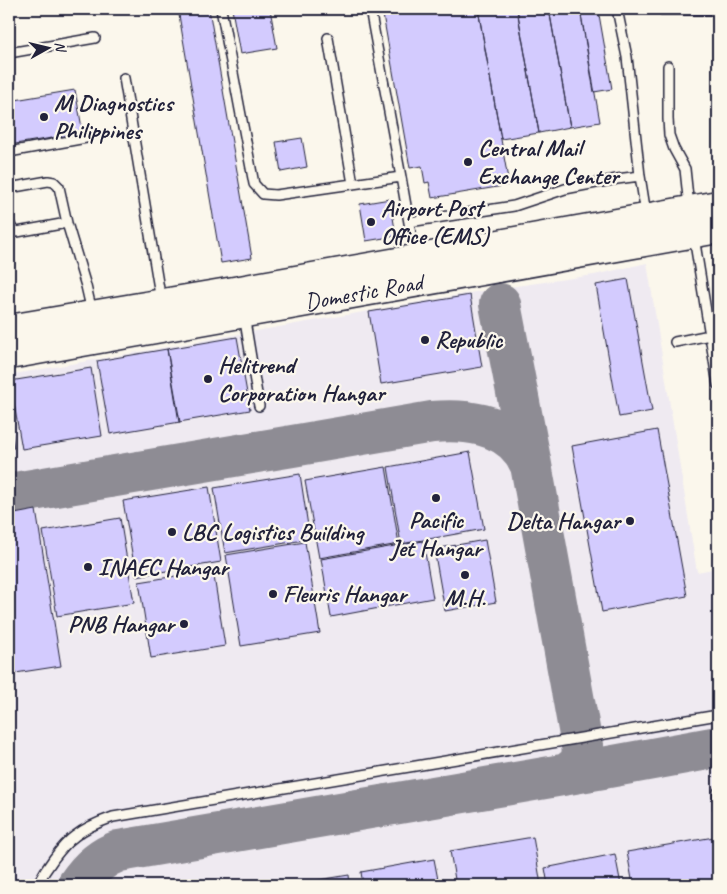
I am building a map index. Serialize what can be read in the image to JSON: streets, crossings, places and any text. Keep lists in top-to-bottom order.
{
  "streets": {
    "main road": ["Domestic Road"]
  },
  "places": [
    "M Diagnostics Philippines",
    "Central Mail Exchange Center",
    "Airport Post Office (EMS)",
    "Republic",
    "Helitrend Corporation Hangar",
    "Pacific Jet Hangar",
    "Delta Hangar",
    "LBC Logistics Building",
    "INAEC Hangar",
    "M.H.",
    "Fleuris Hangar",
    "PNB Hangar"
  ],
  "north": "right"
}
